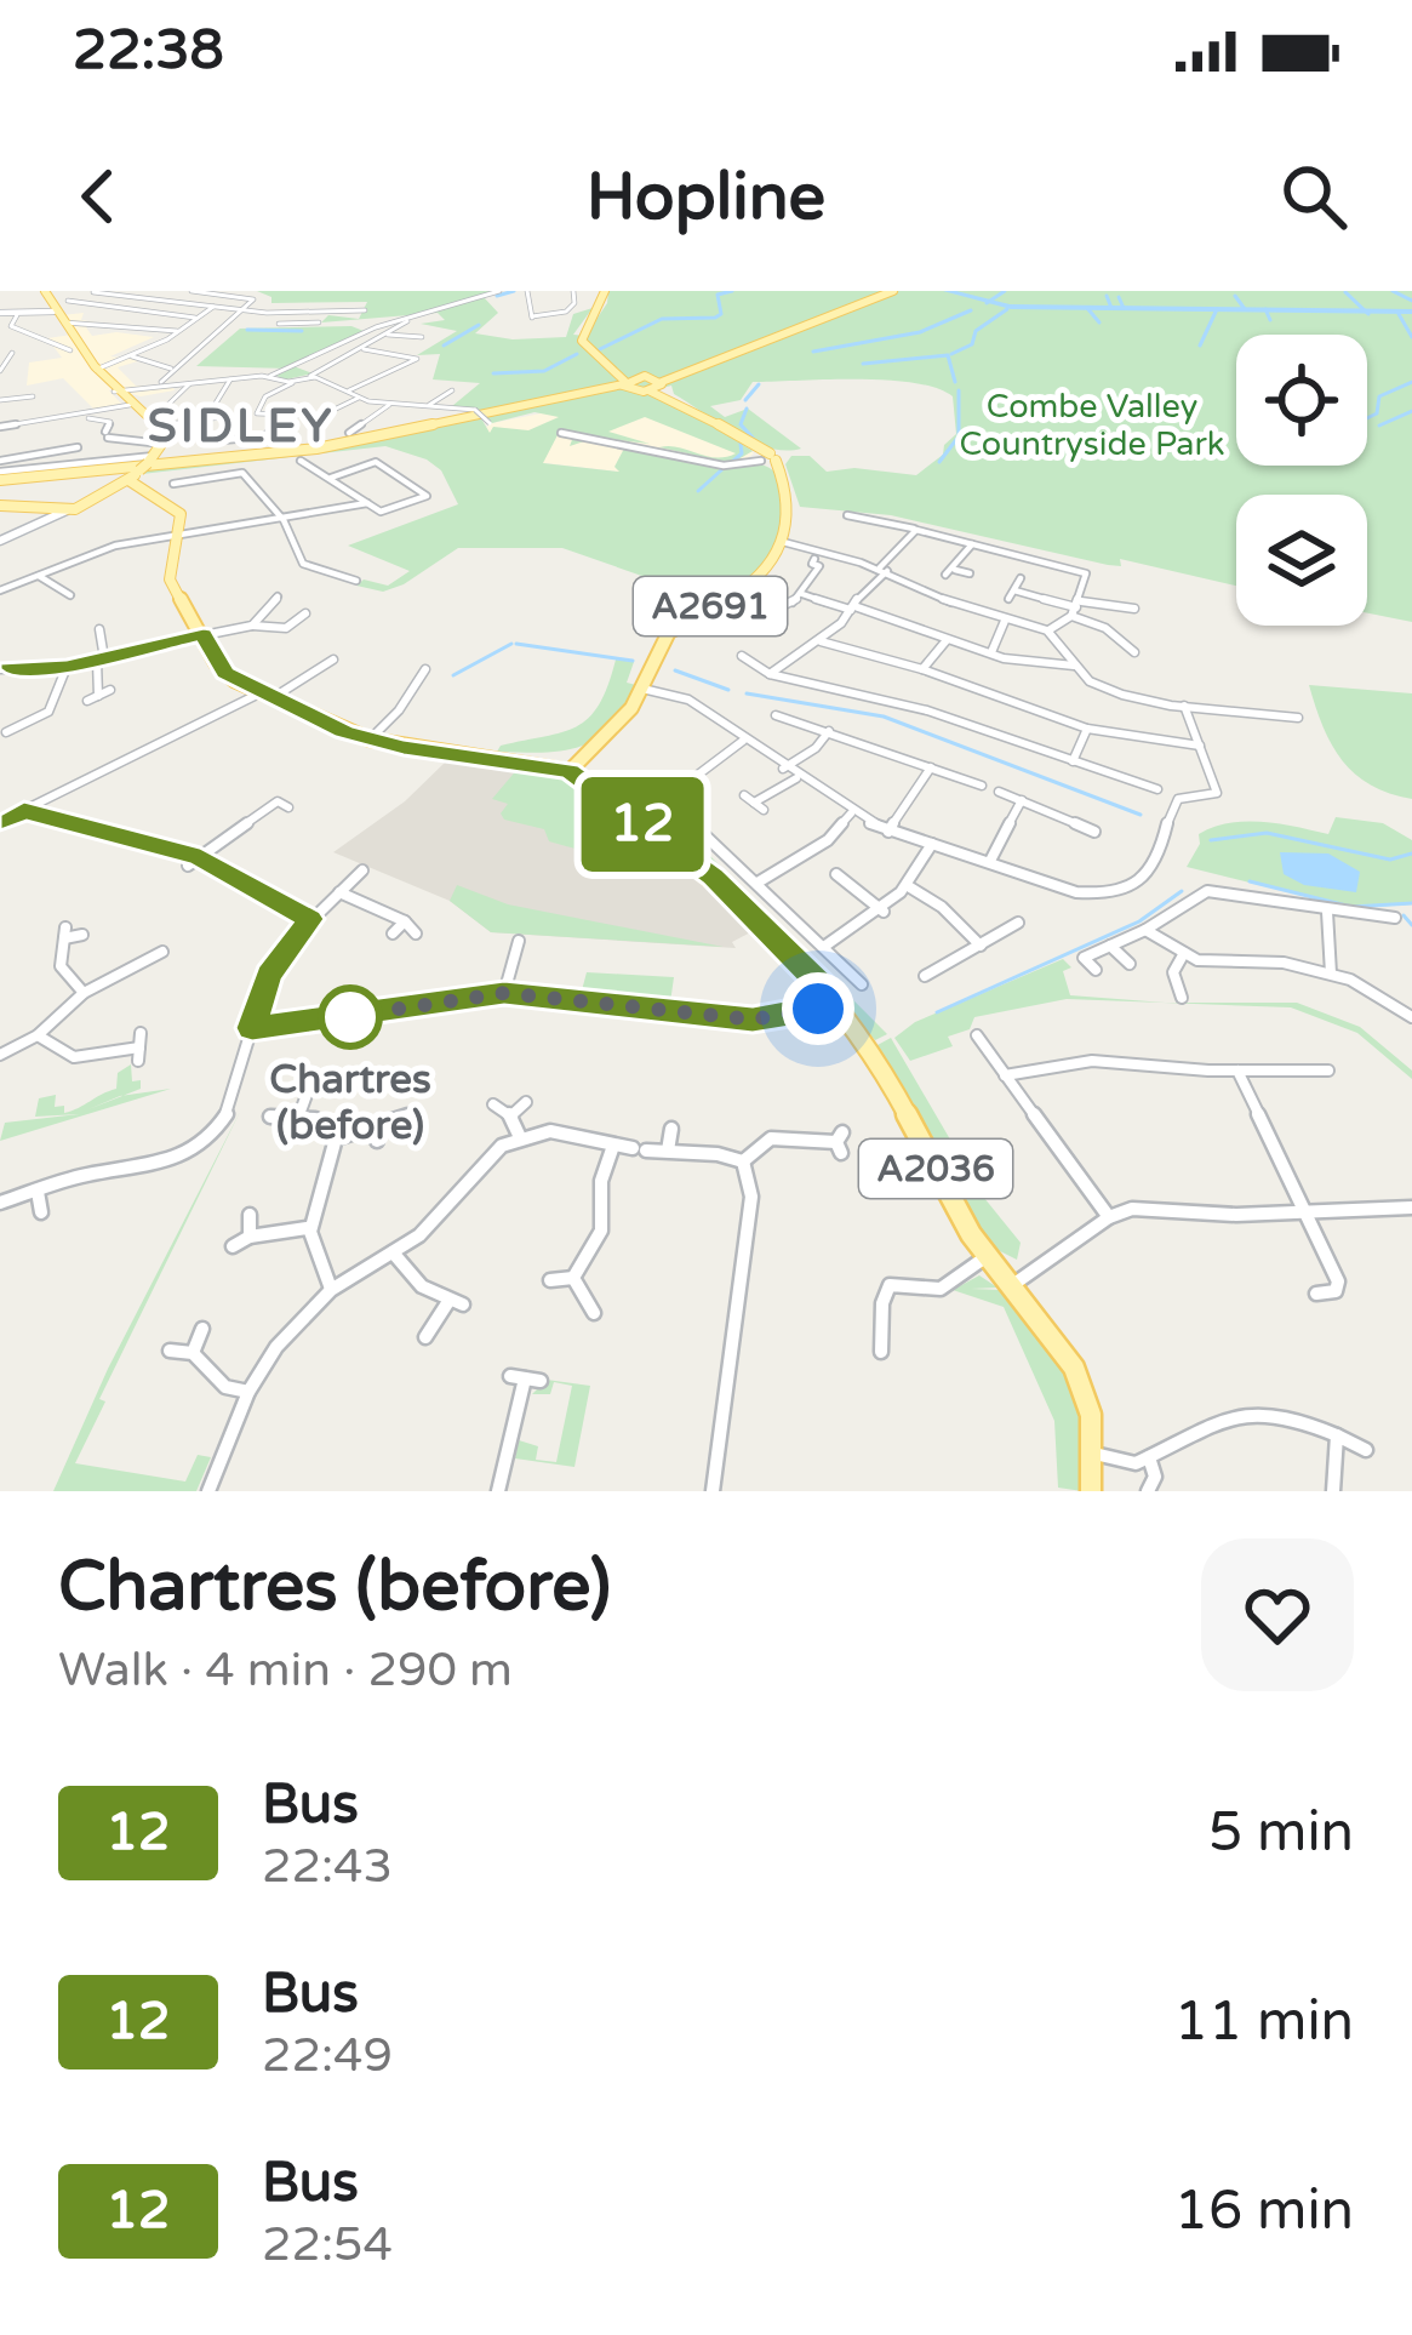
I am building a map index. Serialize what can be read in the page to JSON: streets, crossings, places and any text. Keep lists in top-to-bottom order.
{
  "streets": {
    "main road": ["A2691", "A2036"]
  },
  "crossings": [
    ["A2691", "A2036"]
  ],
  "districts": ["SIDLEY"],
  "parks": ["Combe Valley Countryside Park"],
  "places": ["Chartres (before)"],
  "lines": ["bus line 12"],
  "page": {
    "status": "22:38",
    "header": "Hopline",
    "on_map": "12",
    "heading": ["Chartres (before)", "Walk · 4 min · 290 m"],
    "list": [
      {
        "mark": "12",
        "name": "Bus",
        "note": "22:43",
        "value": "5 min"
      },
      {
        "mark": "12",
        "name": "Bus",
        "note": "22:49",
        "value": "11 min"
      },
      {
        "mark": "12",
        "name": "Bus",
        "note": "22:54",
        "value": "16 min"
      }
    ]
  }
}
